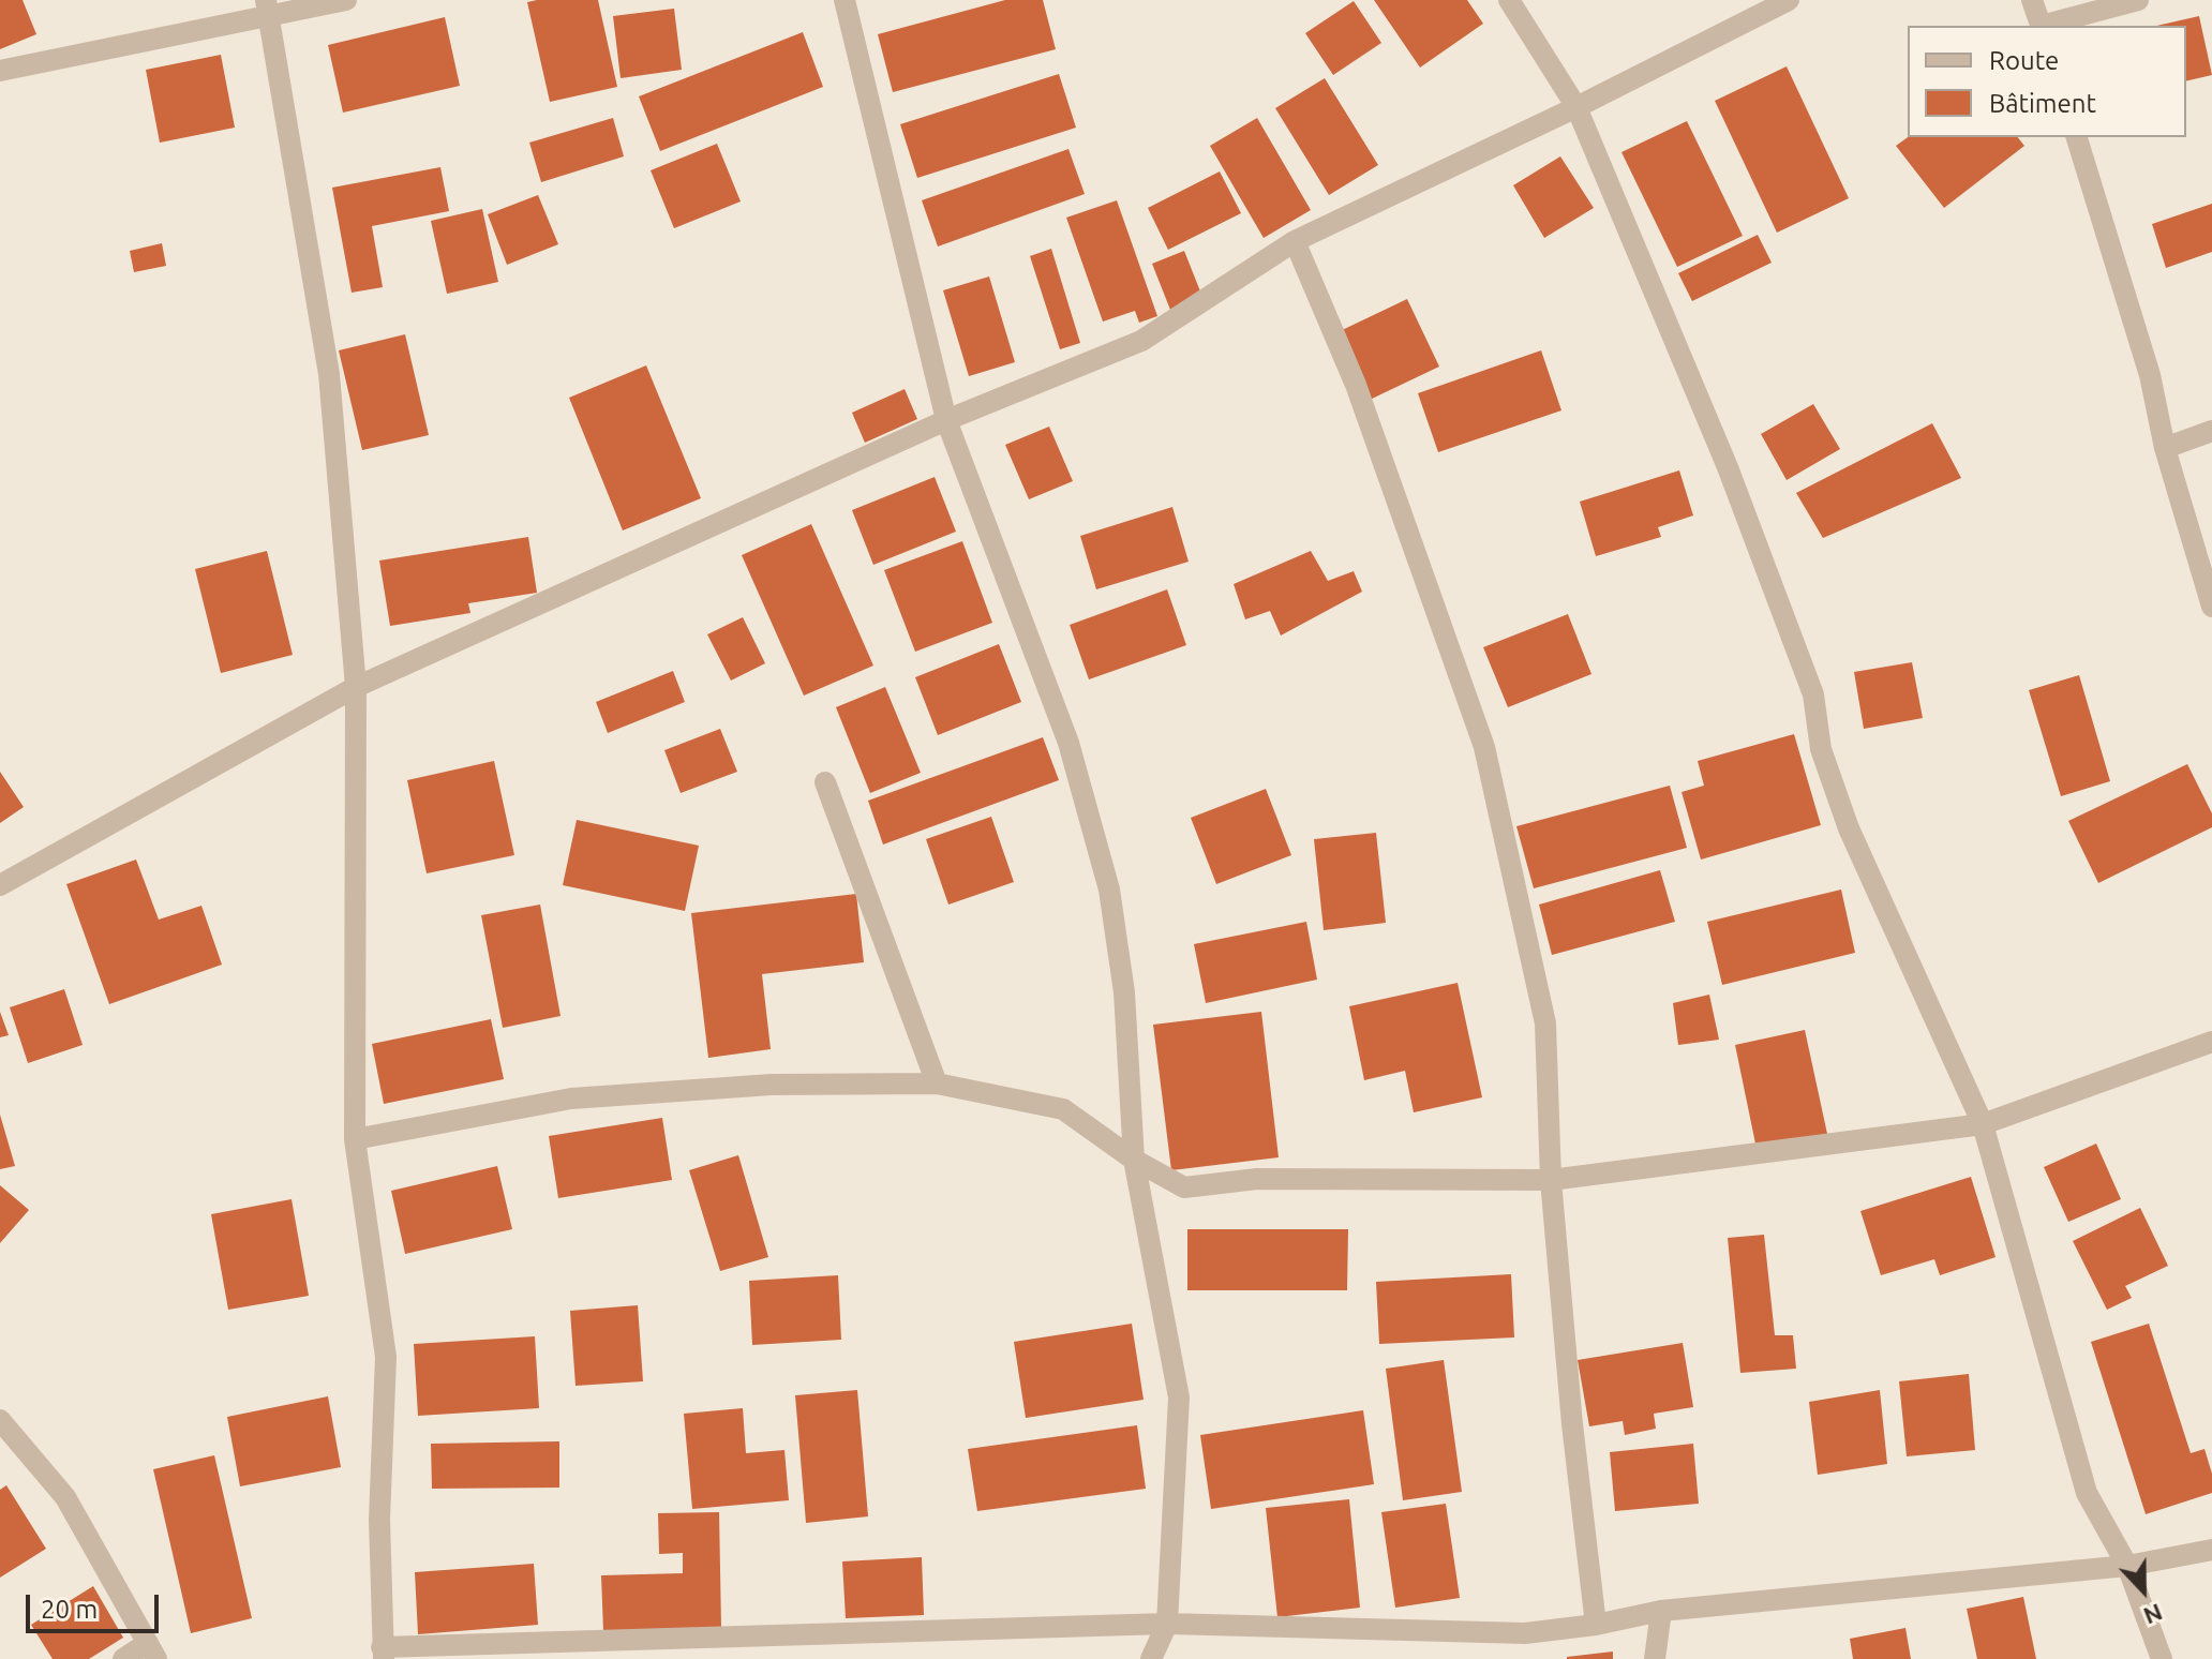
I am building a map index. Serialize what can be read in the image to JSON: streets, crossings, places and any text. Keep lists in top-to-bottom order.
{
  "legend": ["Route", "Bâtiment"],
  "scale_bar": "20 m",
  "north": "bottom"
}
